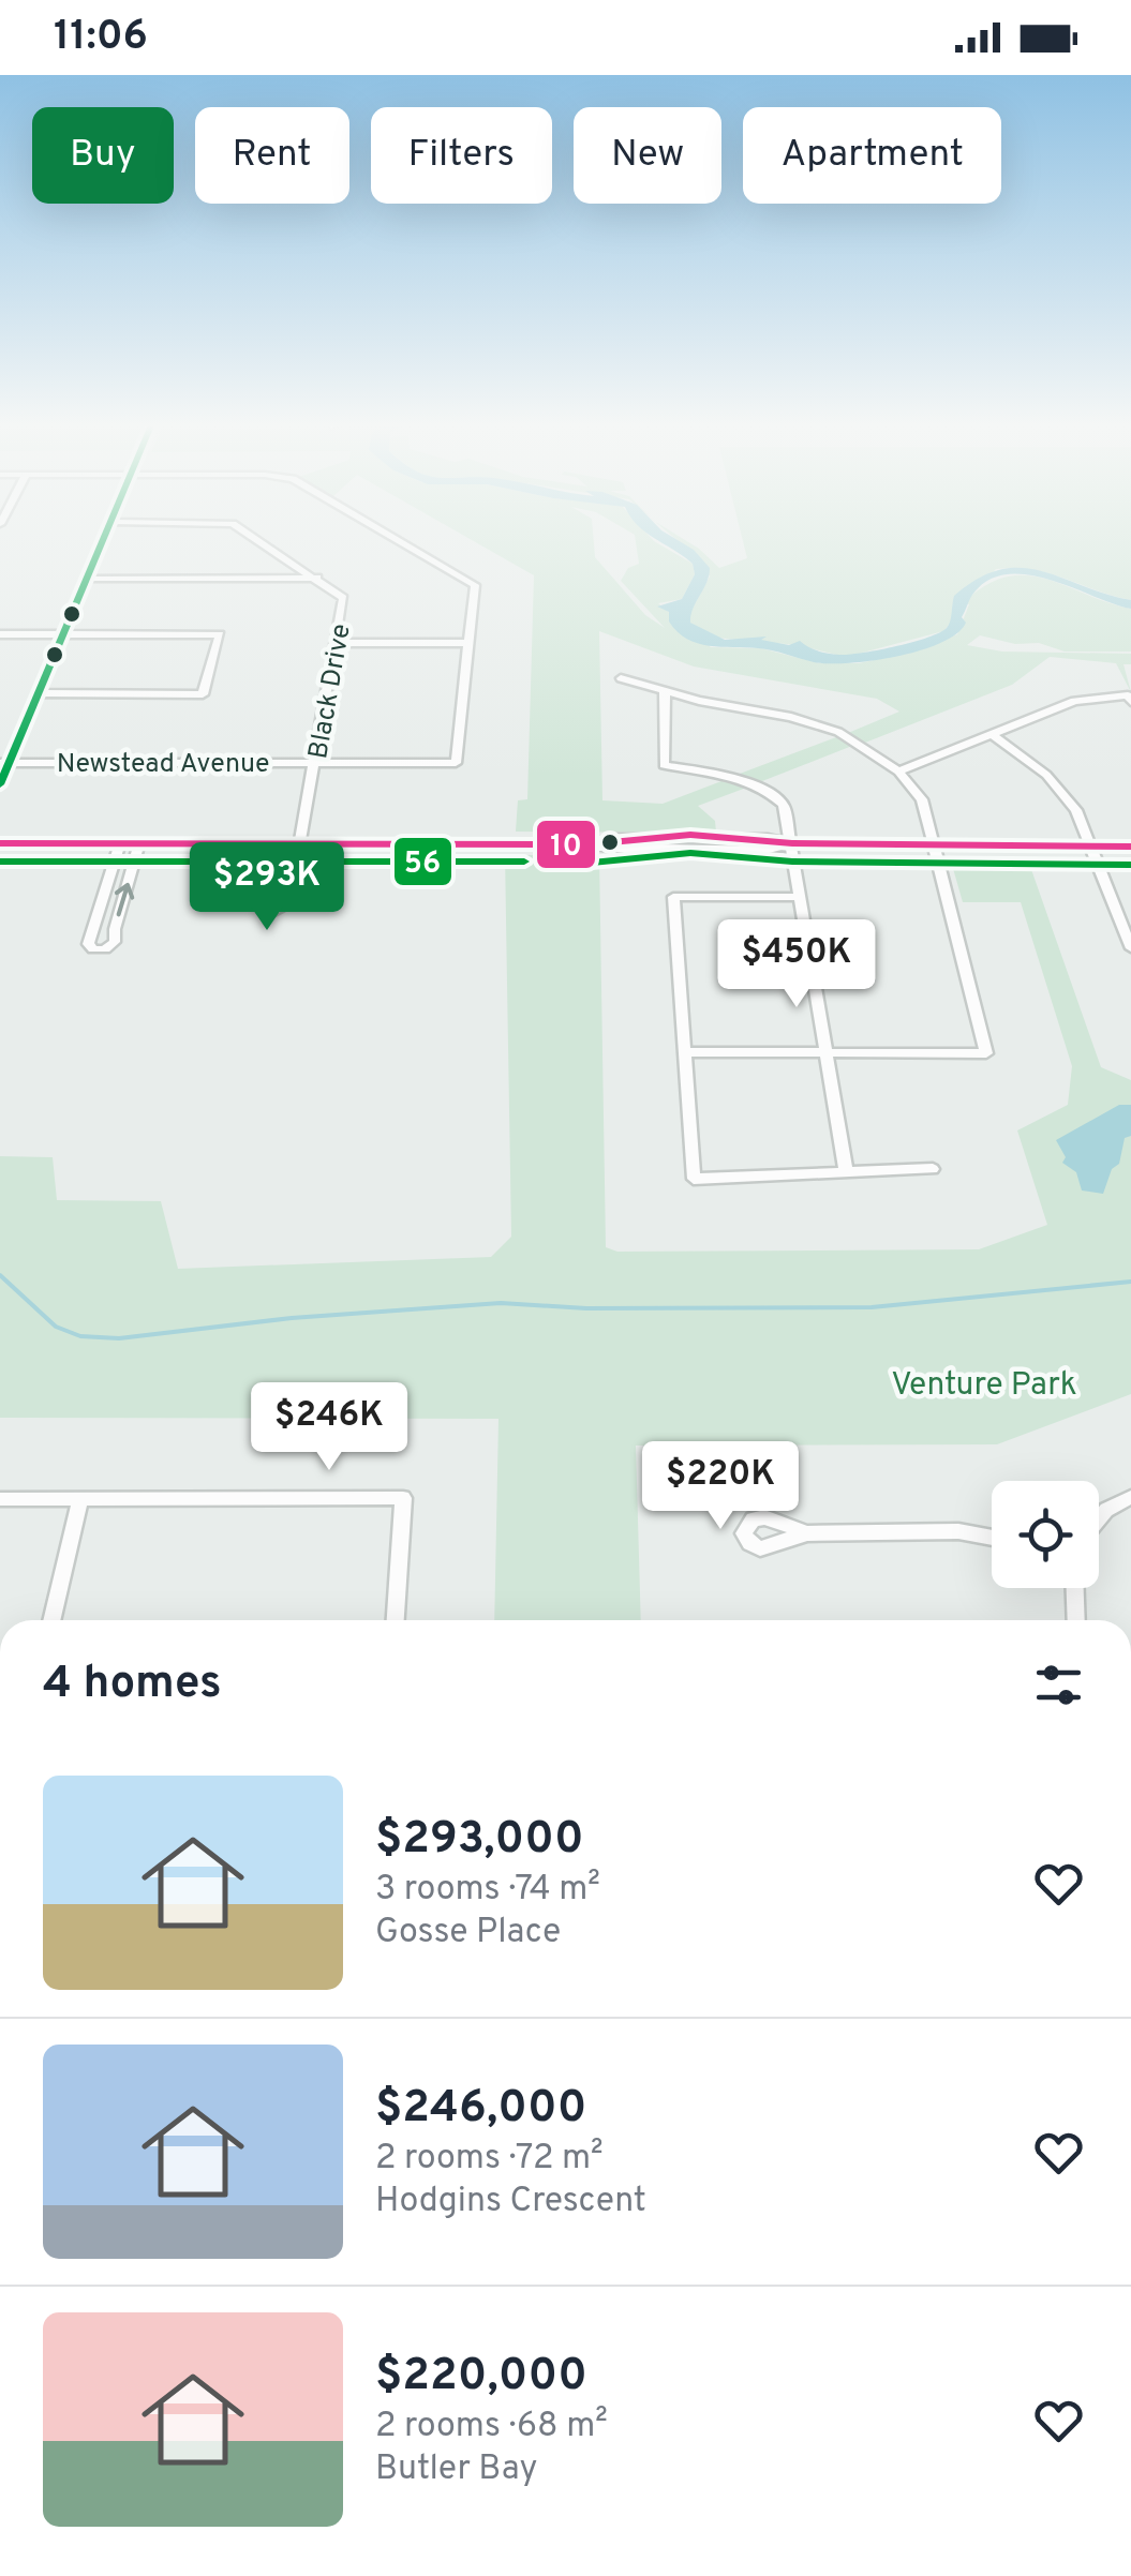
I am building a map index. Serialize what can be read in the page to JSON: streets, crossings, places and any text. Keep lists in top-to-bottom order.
{
  "streets": {
    "street": ["Black Drive", "Newstead Avenue"]
  },
  "crossings": [
    ["Black Drive", "Newstead Avenue"]
  ],
  "parks": ["Venture Park"],
  "lines": ["transit line 10", "transit line 56"],
  "page": {
    "status": "11:06",
    "chip": [
      "Buy",
      "Rent",
      "Filters",
      "New",
      "Apartment"
    ],
    "price": [
      "$293K",
      "$450K",
      "$246K",
      "$220K"
    ],
    "heading": "4 homes",
    "list": [
      {
        "name": "$293,000",
        "note": "3 rooms · 74 m² · Gosse Place"
      },
      {
        "name": "$246,000",
        "note": "2 rooms · 72 m² · Hodgins Crescent"
      },
      {
        "name": "$220,000",
        "note": "2 rooms · 68 m² · Butler Bay"
      }
    ]
  }
}
